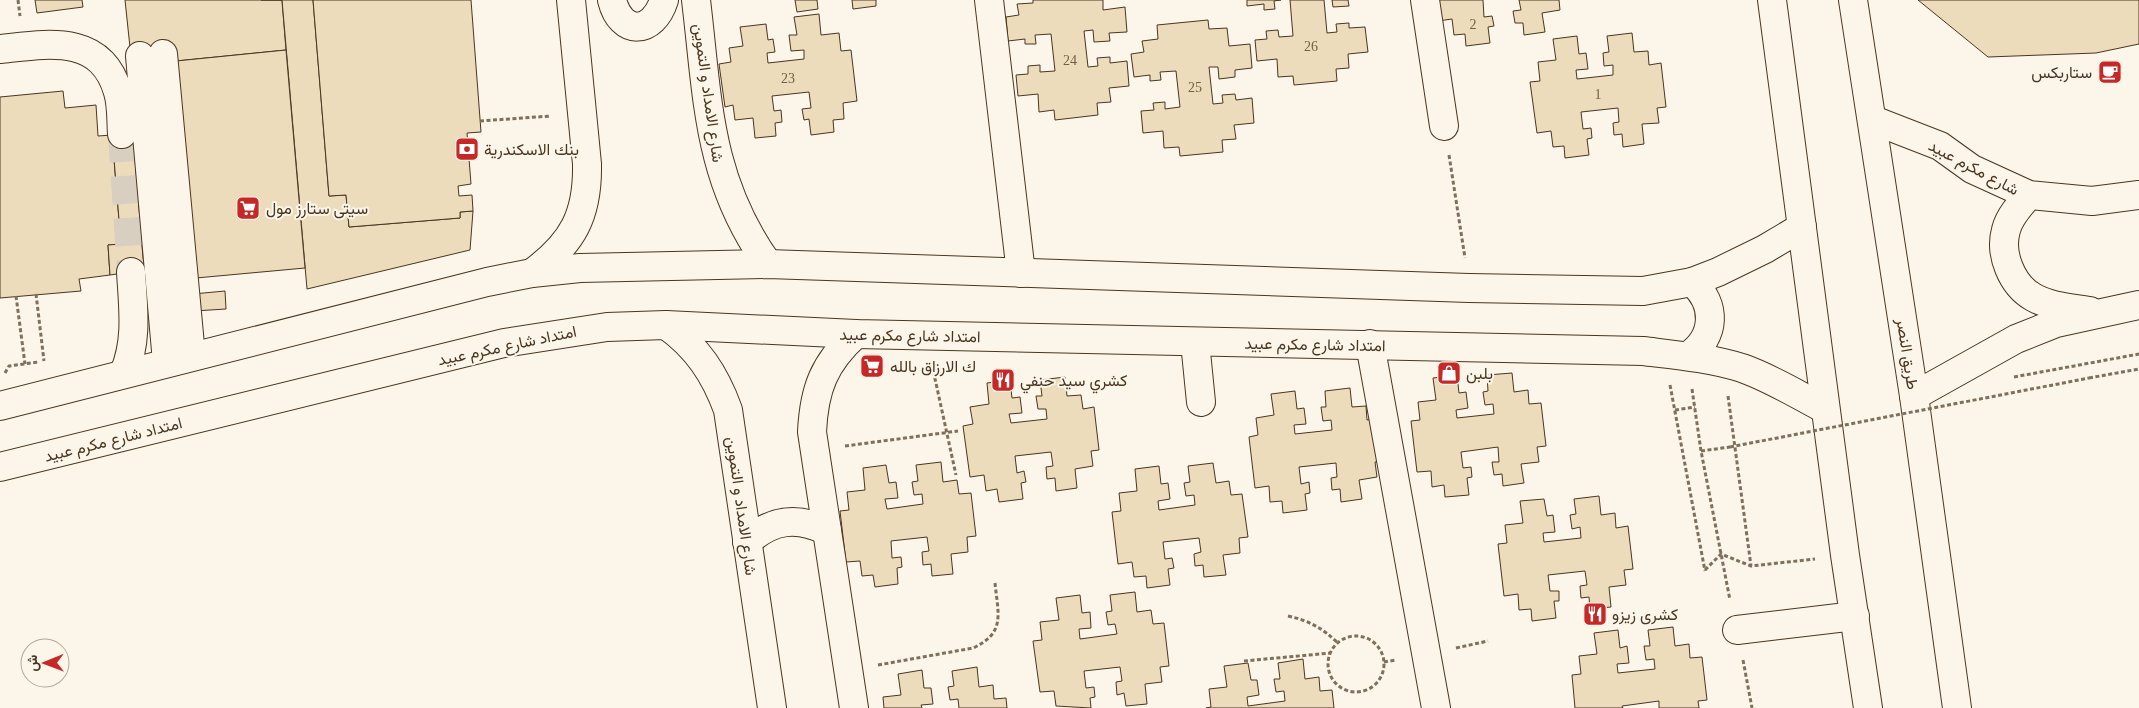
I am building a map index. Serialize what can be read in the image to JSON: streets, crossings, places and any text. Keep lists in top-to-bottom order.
{
  "streets": {
    "main road": [
      "شارع الامداد و التموين",
      "شارع مكرم عبيد",
      "امتداد شارع مكرم عبيد",
      "طريق النصر"
    ]
  },
  "crossings": [
    ["شارع الامداد و التموين", "امتداد شارع مكرم عبيد"],
    ["شارع مكرم عبيد", "طريق النصر"]
  ],
  "places": {
    "cafe": ["ستاربكس"],
    "bank": ["بنك الاسكندرية"],
    "supermarket": ["سيتى ستارز مول", "ك الارزاق بالله"],
    "shop": ["بلبن"],
    "restaurant": ["كشري سيد حنفي", "كشرى زيزو"]
  },
  "house_numbers": [
    "2",
    "26",
    "24",
    "23",
    "25",
    "1"
  ],
  "north": "left"
}
